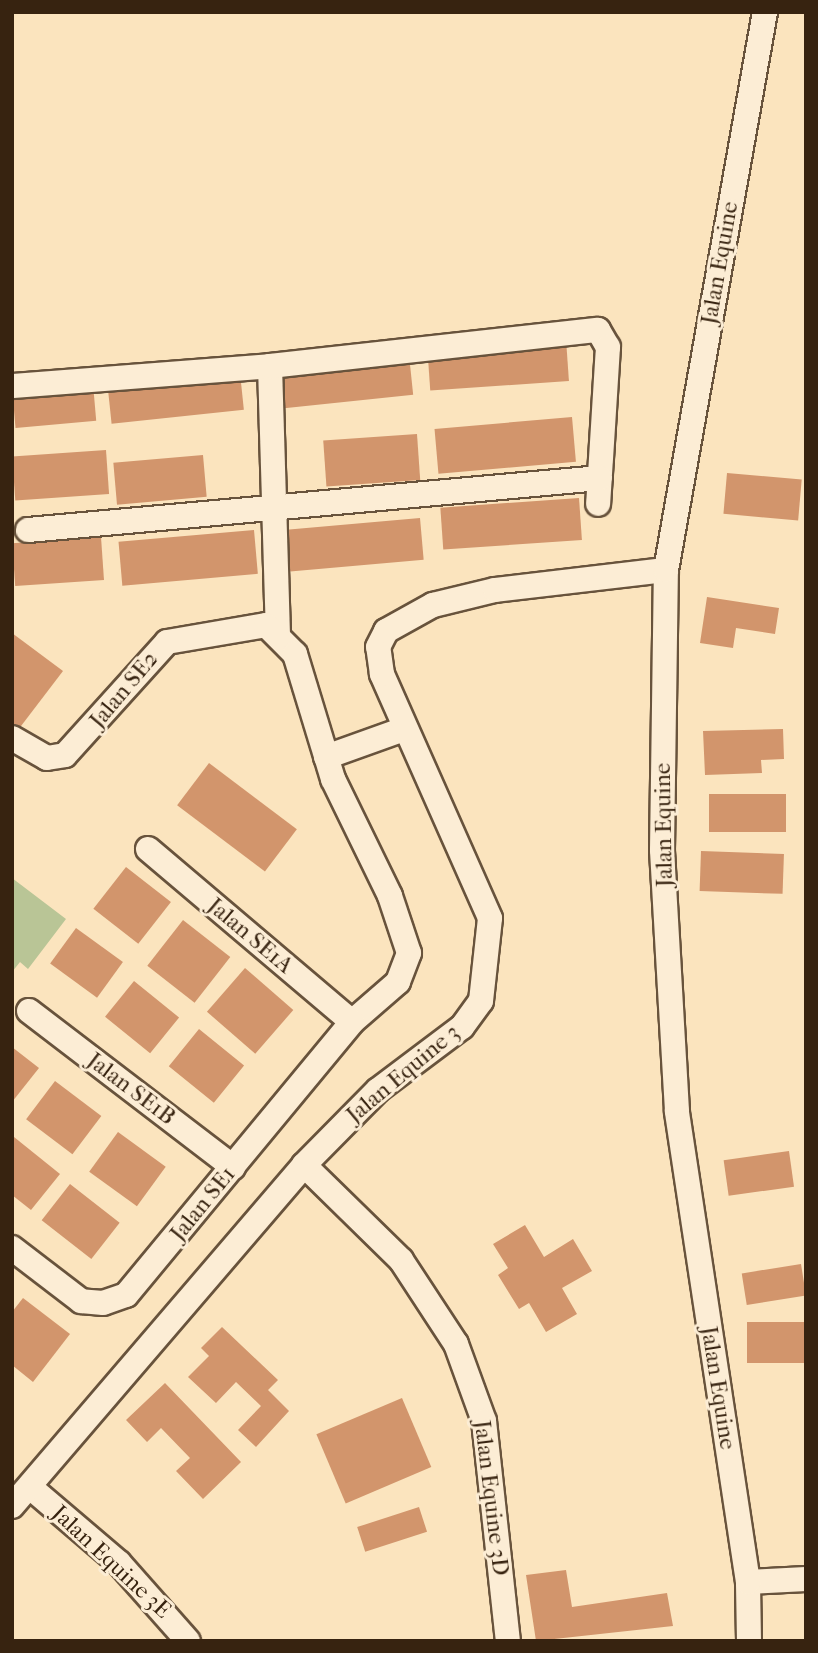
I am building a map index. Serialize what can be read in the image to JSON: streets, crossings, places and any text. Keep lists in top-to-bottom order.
{
  "streets": {
    "street": [
      "Jalan Equine",
      "Jalan SE2",
      "Jalan SE1A",
      "Jalan Equine 3",
      "Jalan SE1B",
      "Jalan SE1",
      "Jalan Equine 3D",
      "Jalan Equine 3E"
    ]
  },
  "crossings": [
    ["Jalan Equine", "Jalan Equine 3"],
    ["Jalan SE1A", "Jalan SE1"],
    ["Jalan Equine 3", "Jalan Equine 3D"],
    ["Jalan Equine 3", "Jalan Equine 3E"],
    ["Jalan SE1B", "Jalan SE1"]
  ]
}
